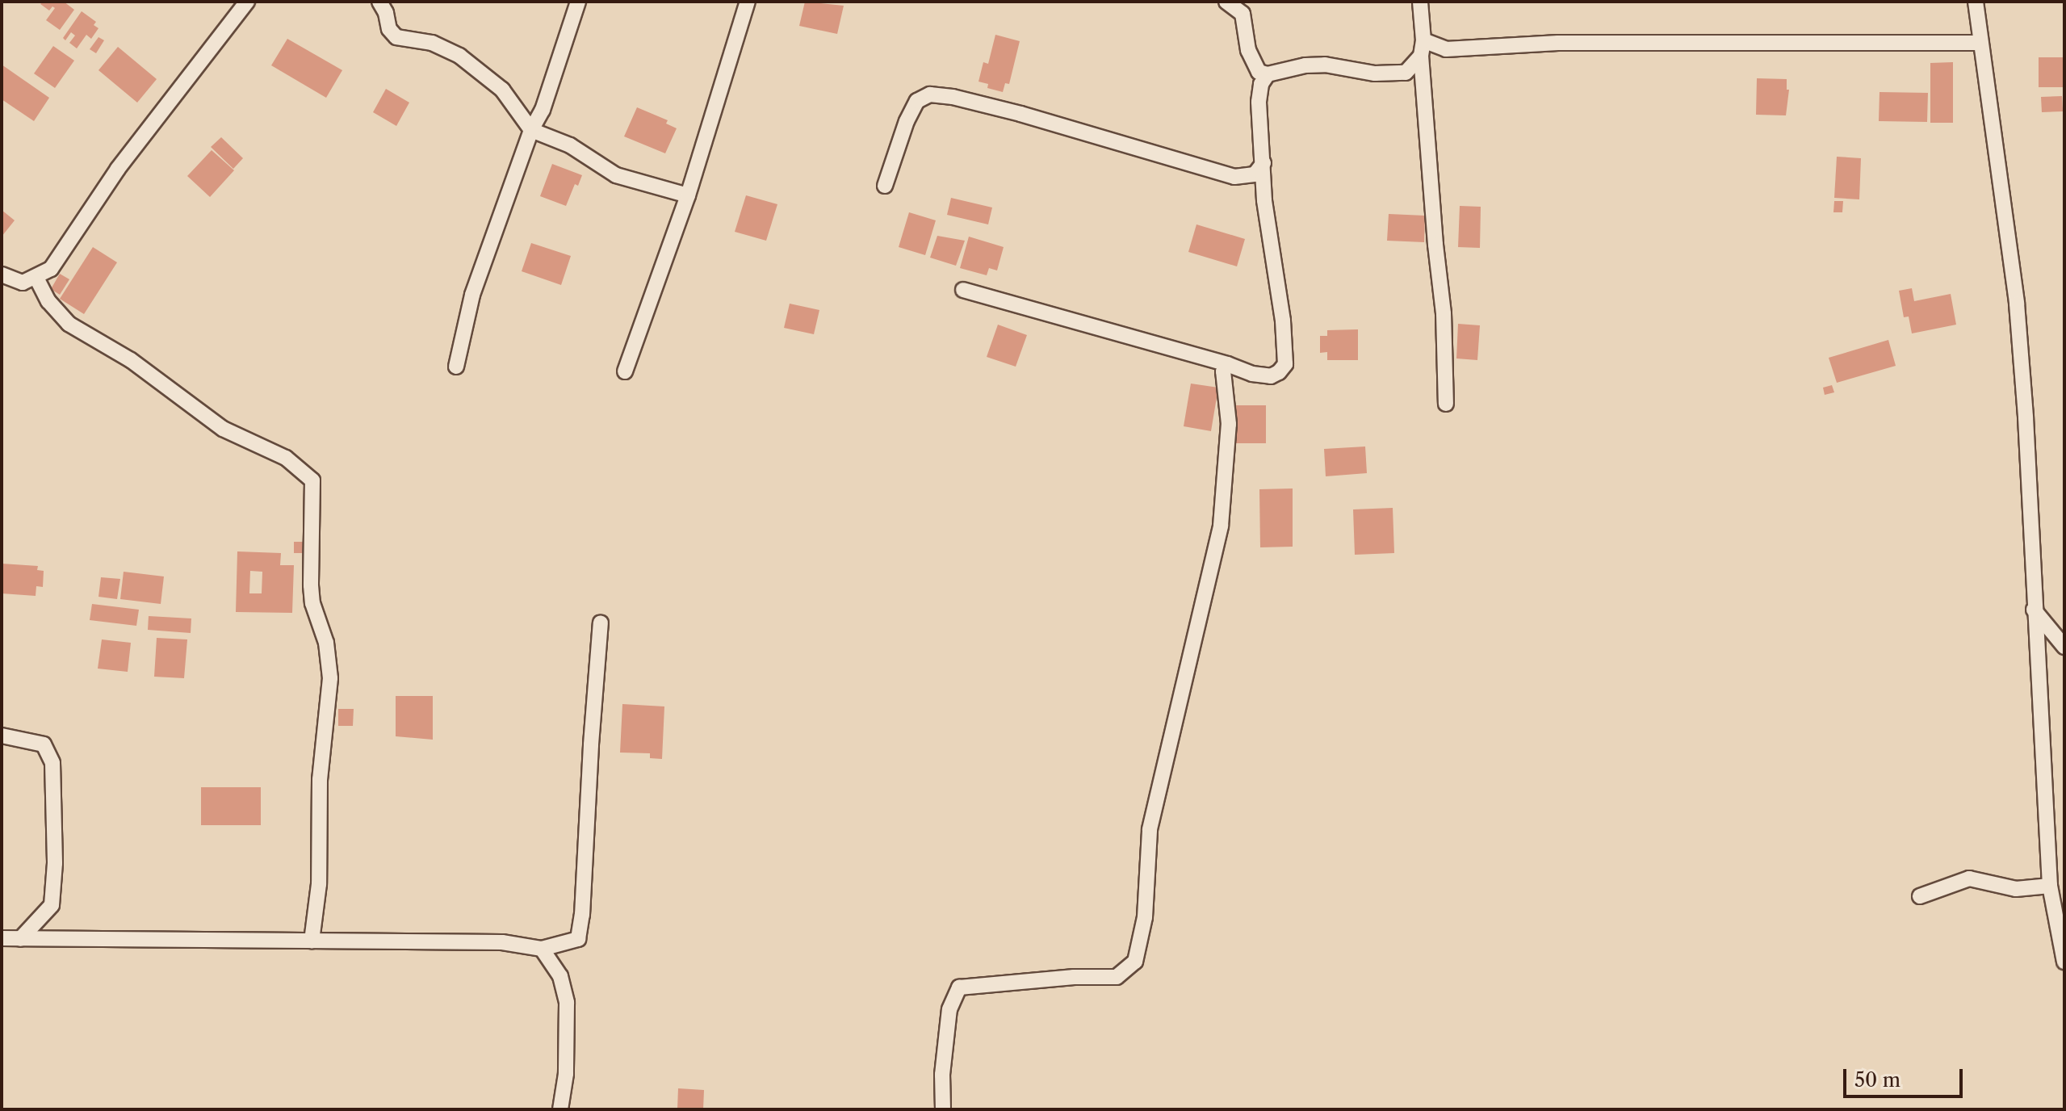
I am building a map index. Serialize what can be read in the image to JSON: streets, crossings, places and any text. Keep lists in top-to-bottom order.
{
  "scale_bar": "50 m"
}
